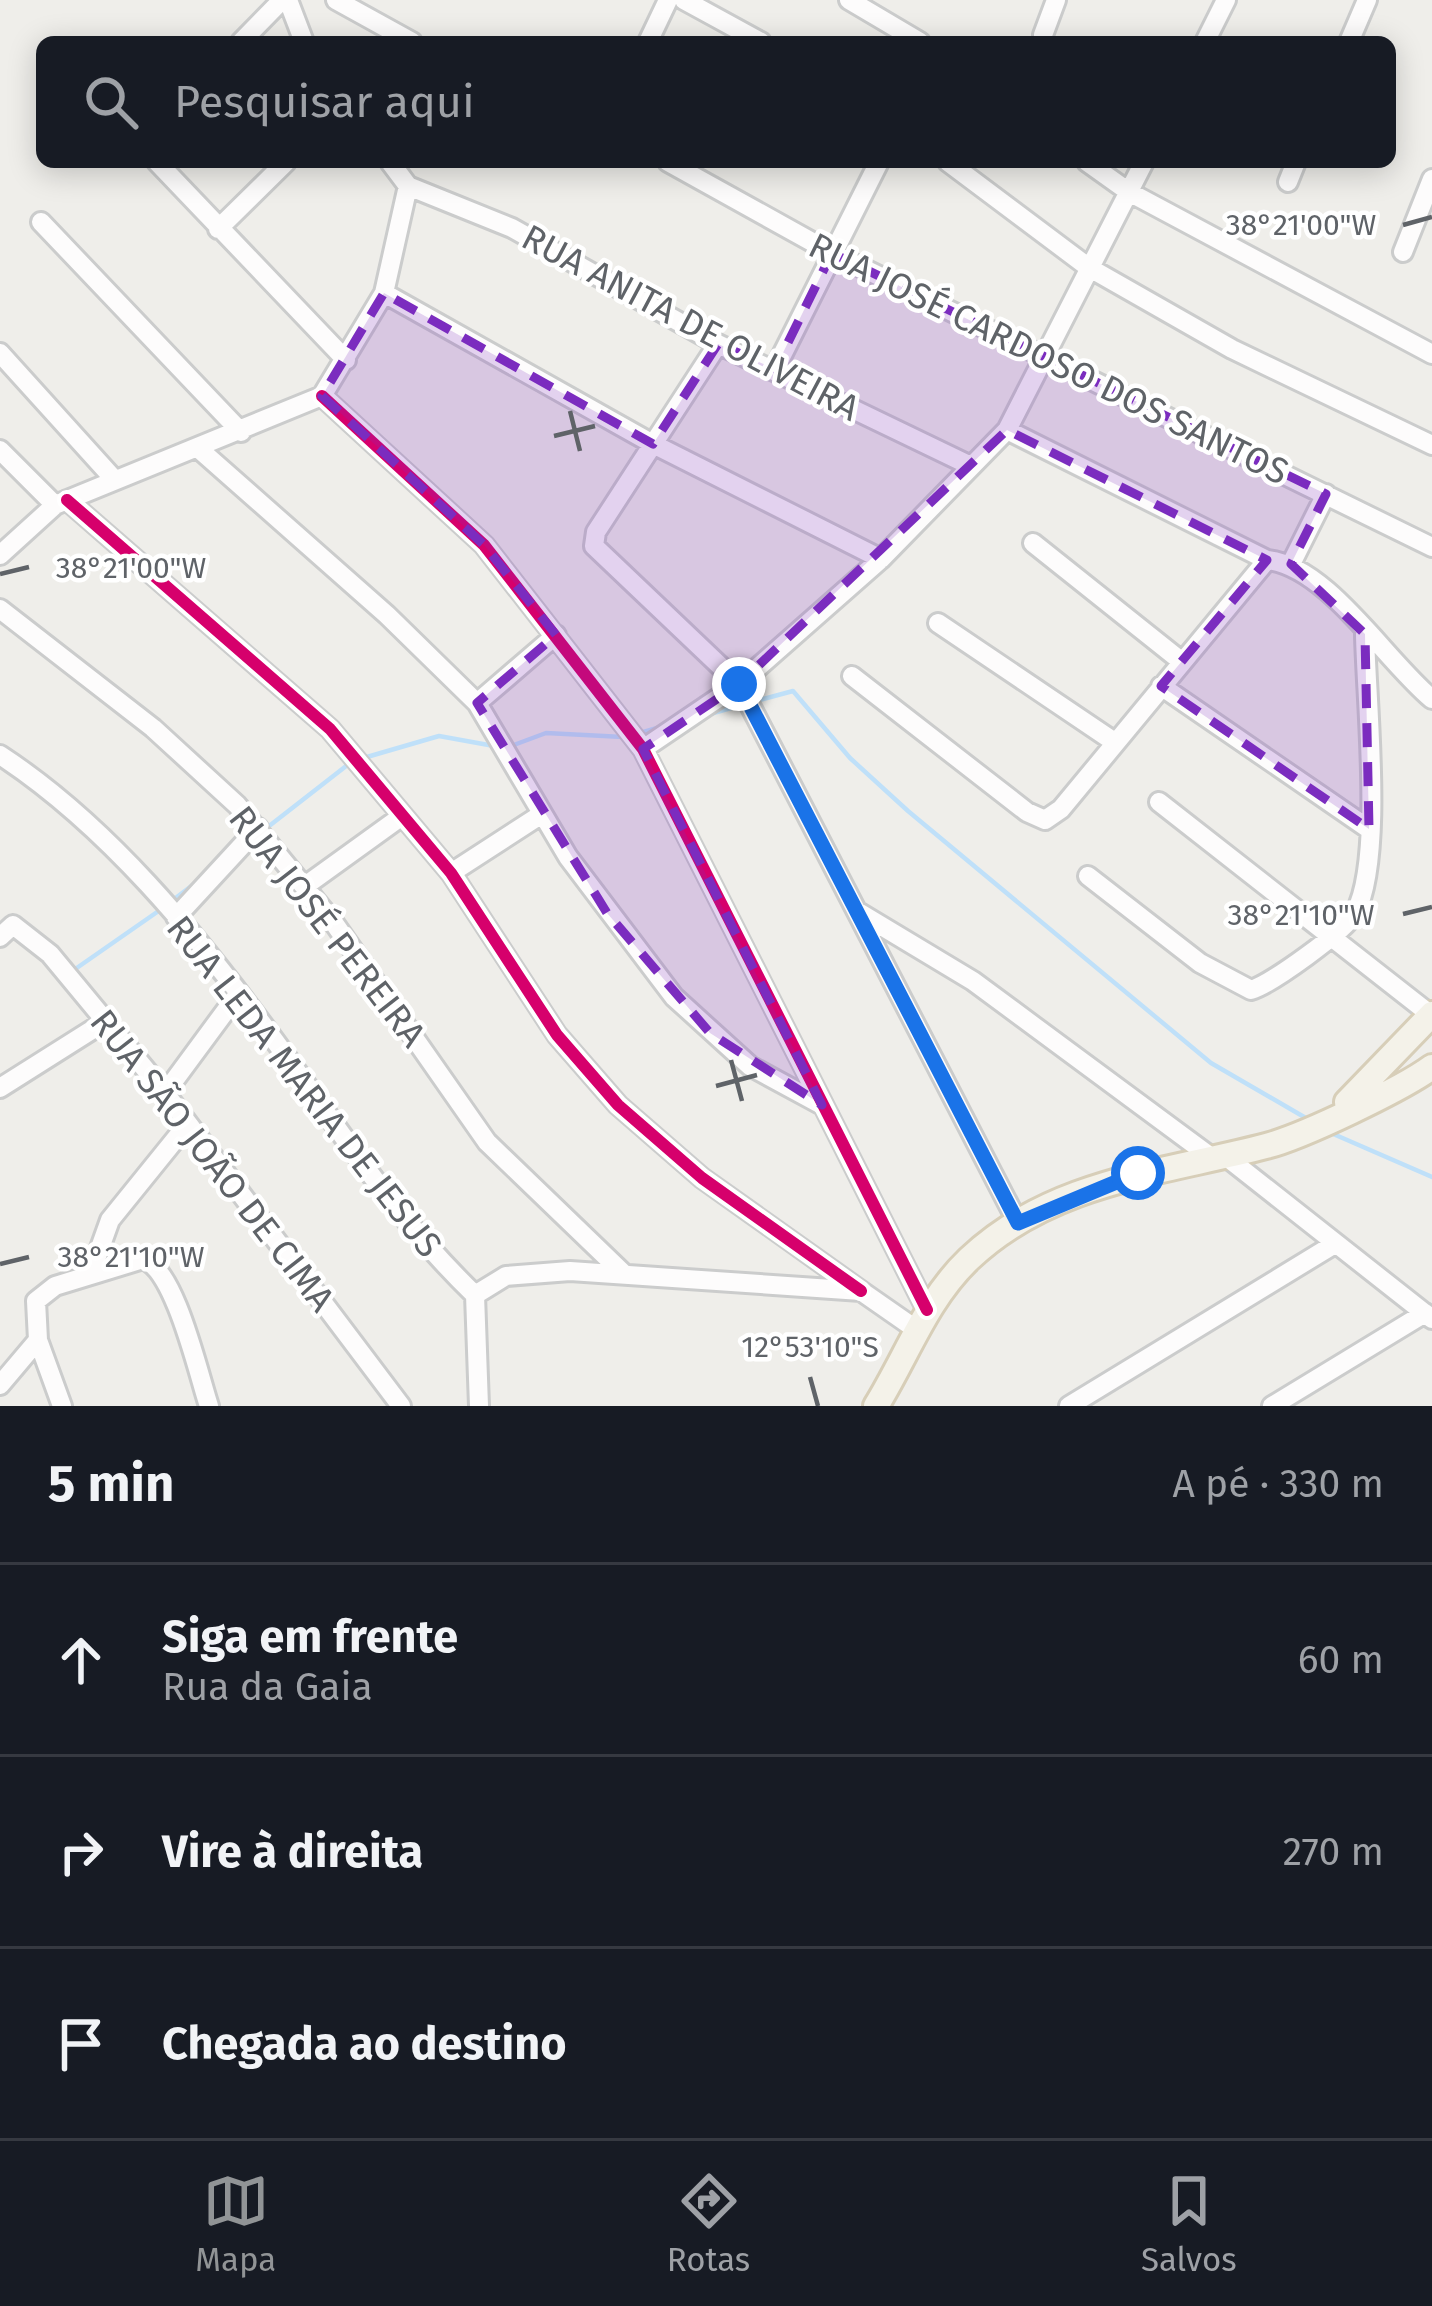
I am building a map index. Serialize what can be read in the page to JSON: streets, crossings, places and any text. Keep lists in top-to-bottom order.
{
  "streets": {
    "street": [
      "RUA ANITA DE OLIVEIRA",
      "RUA JOSÉ CARDOSO DOS SANTOS",
      "RUA JOSÉ PEREIRA",
      "RUA LEDA MARIA DE JESUS",
      "RUA SÃO JOÃO DE CIMA"
    ]
  },
  "page": {
    "search": "Pesquisar aqui",
    "heading": ["5 min", "A pé · 330 m"],
    "list": [
      ["Siga em frente", "Rua da Gaia", "60 m"],
      ["Vire à direita", "270 m"],
      "Chegada ao destino"
    ],
    "nav": ["Mapa", "Rotas", "Salvos"]
  },
  "coordinates": ["38°21'00\"W", "38°21'10\"W", "12°53'10\"S"]
}
